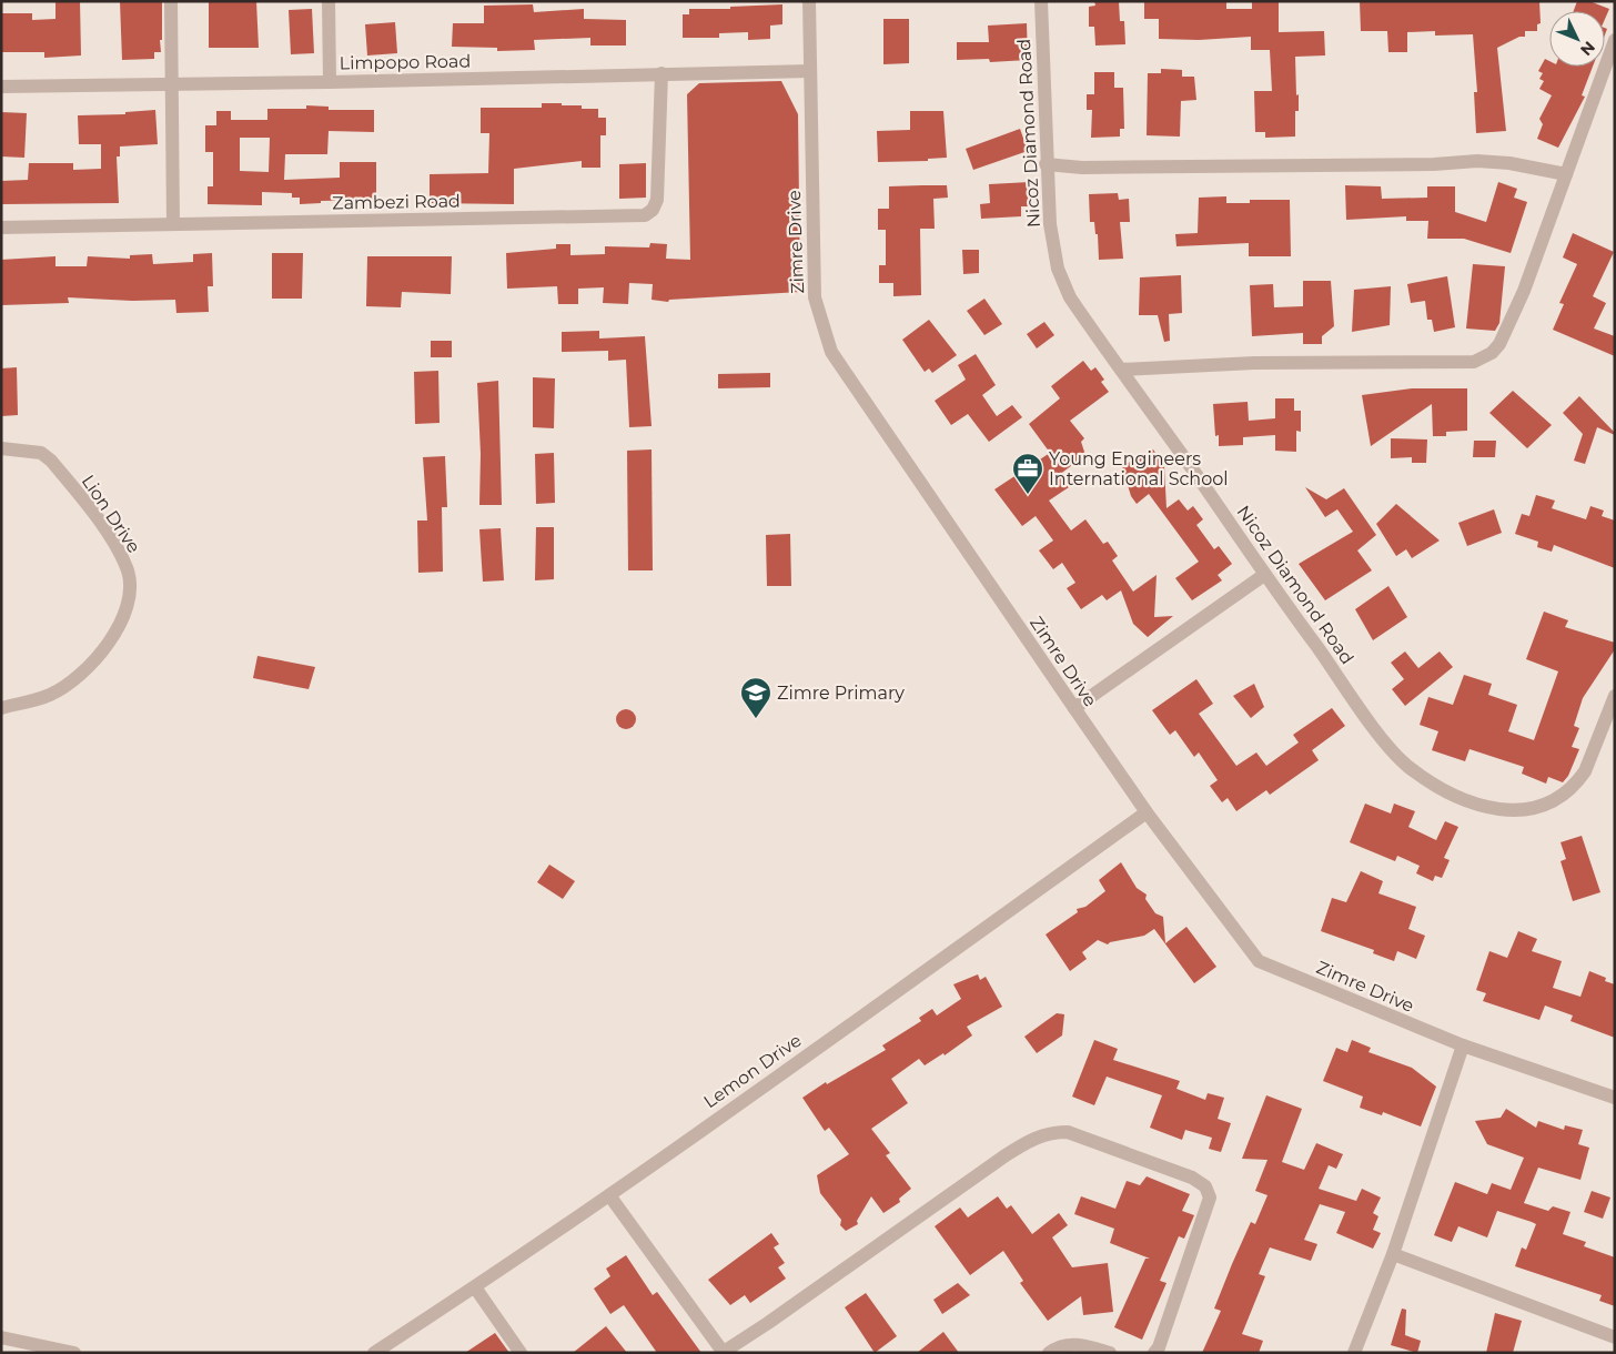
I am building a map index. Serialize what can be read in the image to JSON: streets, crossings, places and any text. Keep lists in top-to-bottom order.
{
  "streets": {
    "street": [
      "Limpopo Road",
      "Nicoz Diamond Road",
      "Zambezi Road",
      "Zimre Drive",
      "Lion Drive",
      "Lemon Drive"
    ]
  },
  "crossings": [
    ["Limpopo Road", "Zambezi Road"],
    ["Limpopo Road", "Zimre Drive"],
    ["Zimre Drive", "Lemon Drive"]
  ],
  "places": {
    "office": ["Young Engineers International School"],
    "school or university": ["Zimre Primary"]
  },
  "north": "bottom right"
}
